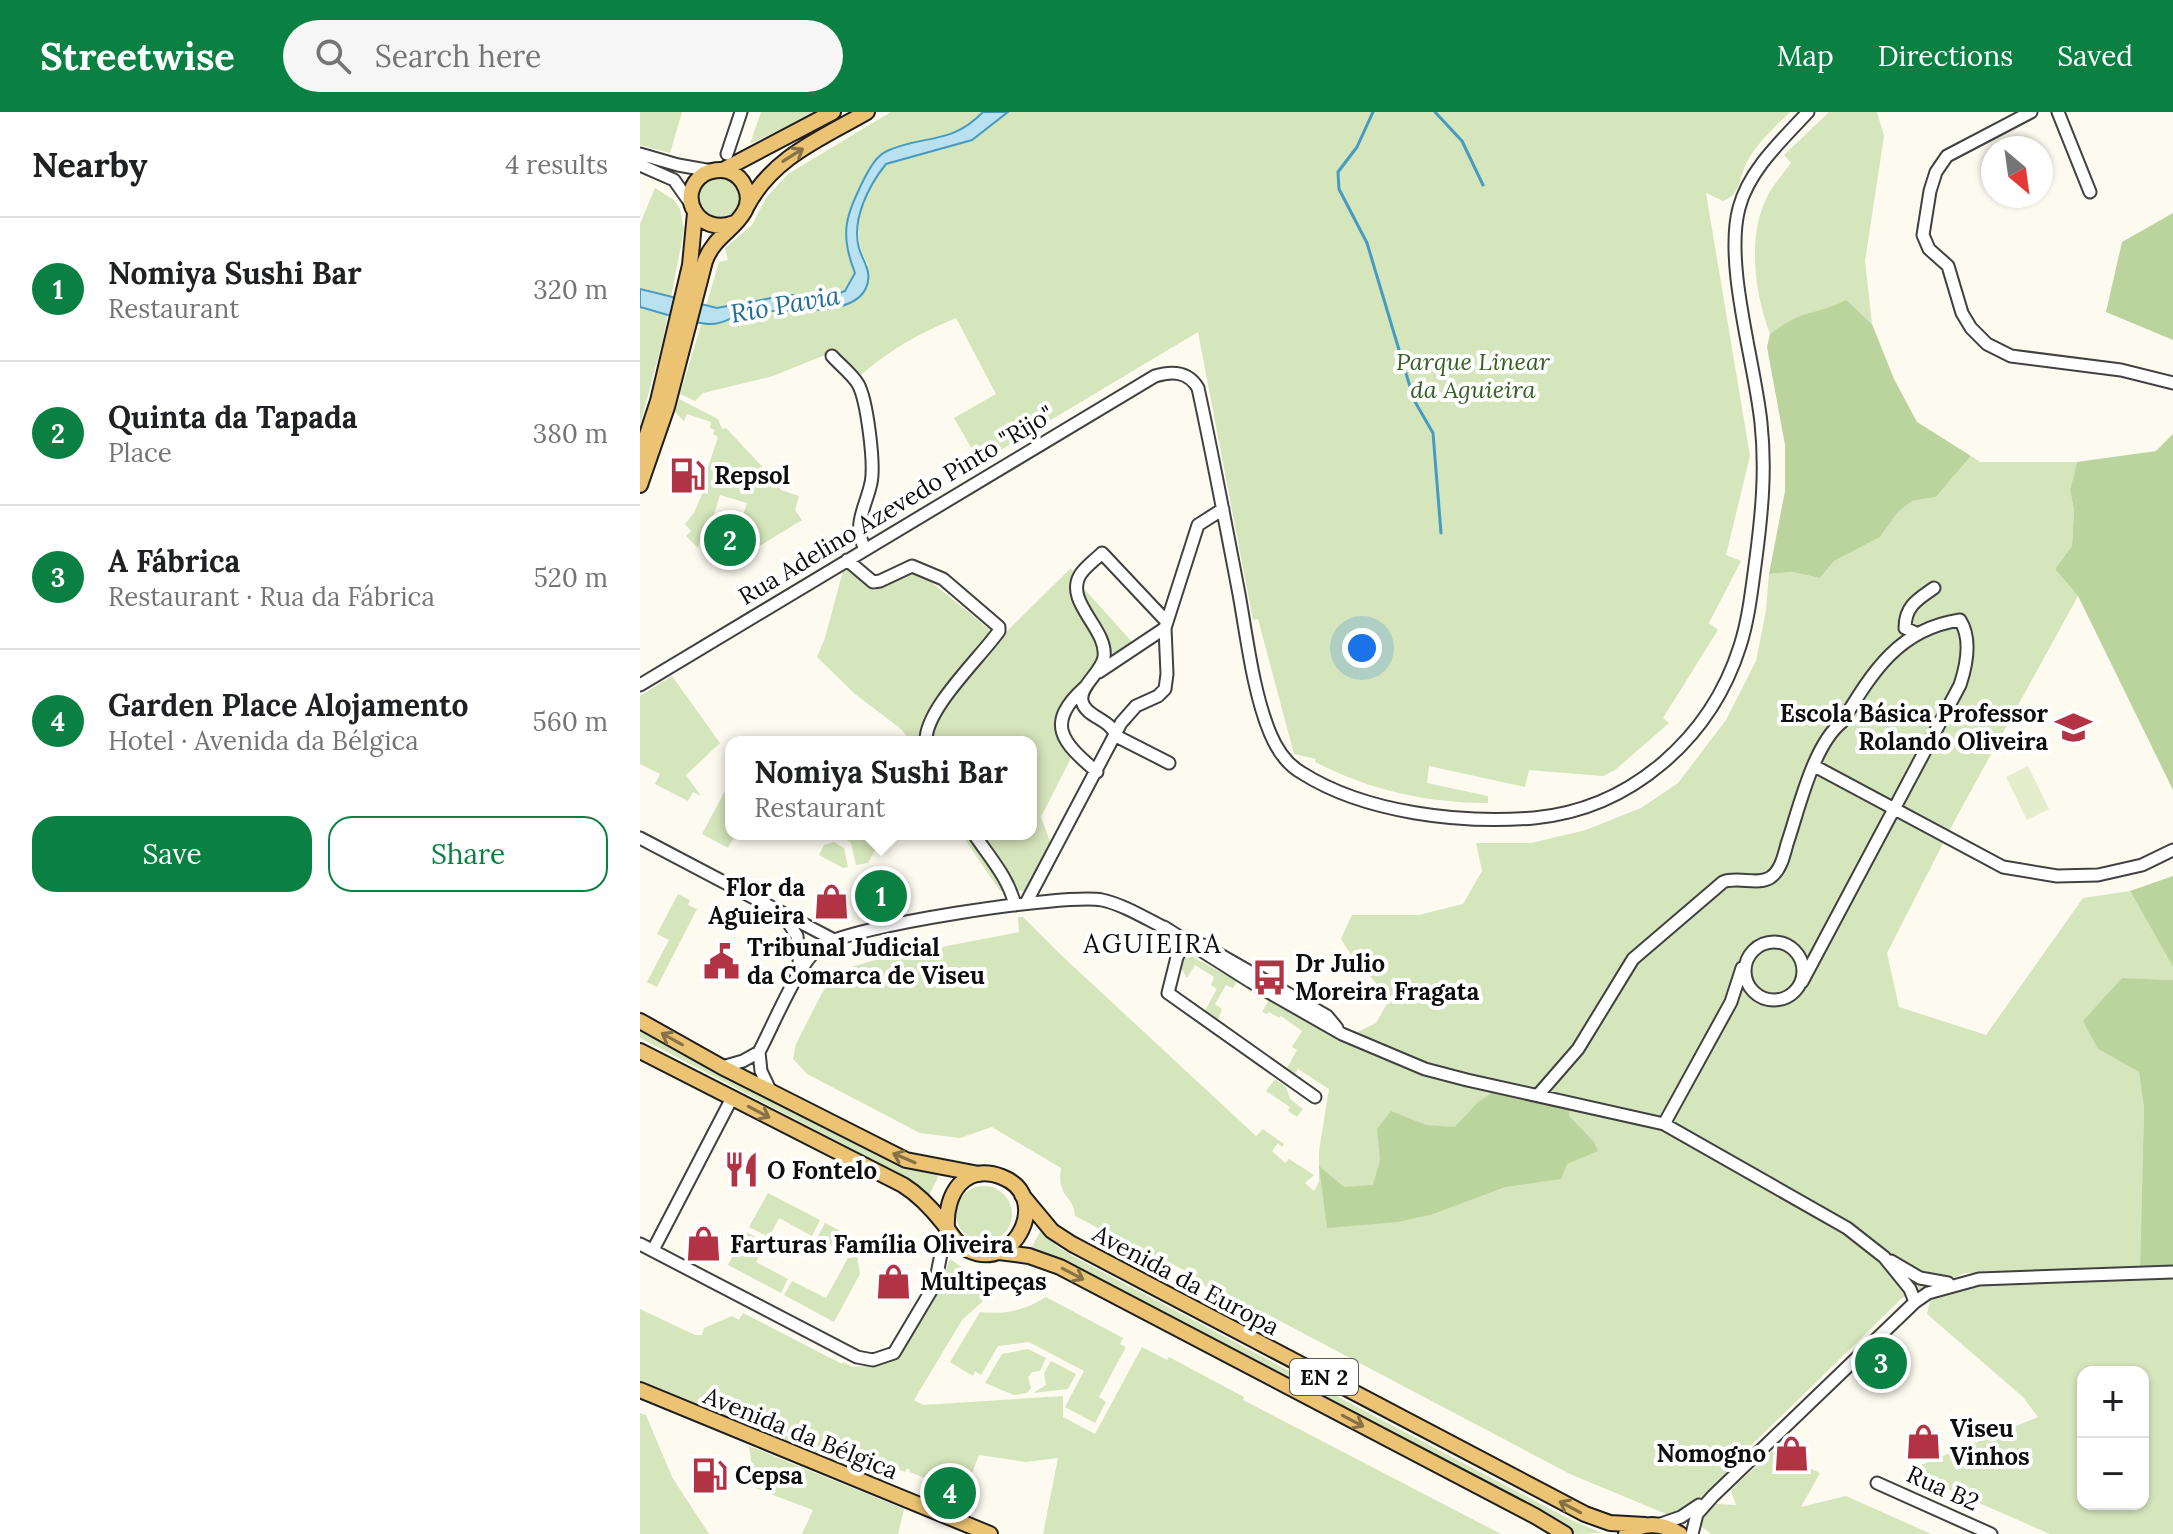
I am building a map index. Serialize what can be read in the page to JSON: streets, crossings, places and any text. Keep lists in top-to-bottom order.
{
  "streets": {
    "main road": ["Avenida da Europa", "EN 2", "Avenida da Bélgica"],
    "street": ["Rua Adelino Azevedo Pinto \"Rijo\"", "Rua B2"]
  },
  "crossings": [
    ["Avenida da Europa", "EN 2"]
  ],
  "districts": ["AGUIEIRA"],
  "water": ["Rio Pavia"],
  "parks": ["Parque Linear da Aguieira"],
  "places": {
    "fuel station": ["Repsol", "Cepsa"],
    "school or university": ["Escola Básica Professor Rolando Oliveira"],
    "shop": [
      "Flor da Aguieira",
      "Farturas Família Oliveira",
      "Multipeças",
      "Viseu Vinhos",
      "Nomogno"
    ],
    "public building": ["Tribunal Judicial da Comarca de Viseu"],
    "bus stop": ["Dr Julio Moreira Fragata"],
    "restaurant": ["O Fontelo"]
  },
  "north": "bottom right",
  "page": {
    "header": "Streetwise",
    "search": "Search here",
    "nav": ["Map", "Directions", "Saved"],
    "heading": ["Nearby", "4 results"],
    "list": [
      {
        "mark": "1",
        "name": "Nomiya Sushi Bar",
        "note": "Restaurant",
        "value": "320 m"
      },
      {
        "mark": "2",
        "name": "Quinta da Tapada",
        "note": "Place",
        "value": "380 m"
      },
      {
        "mark": "3",
        "name": "A Fábrica",
        "note": "Restaurant · Rua da Fábrica",
        "value": "520 m"
      },
      {
        "mark": "4",
        "name": "Garden Place Alojamento",
        "note": "Hotel · Avenida da Bélgica",
        "value": "560 m"
      }
    ],
    "pins": [
      "2",
      "1",
      "3",
      "4"
    ],
    "popup": ["Nomiya Sushi Bar", "Restaurant"],
    "buttons": ["Save", "Share"],
    "map_buttons": ["+", "−"]
  }
}
